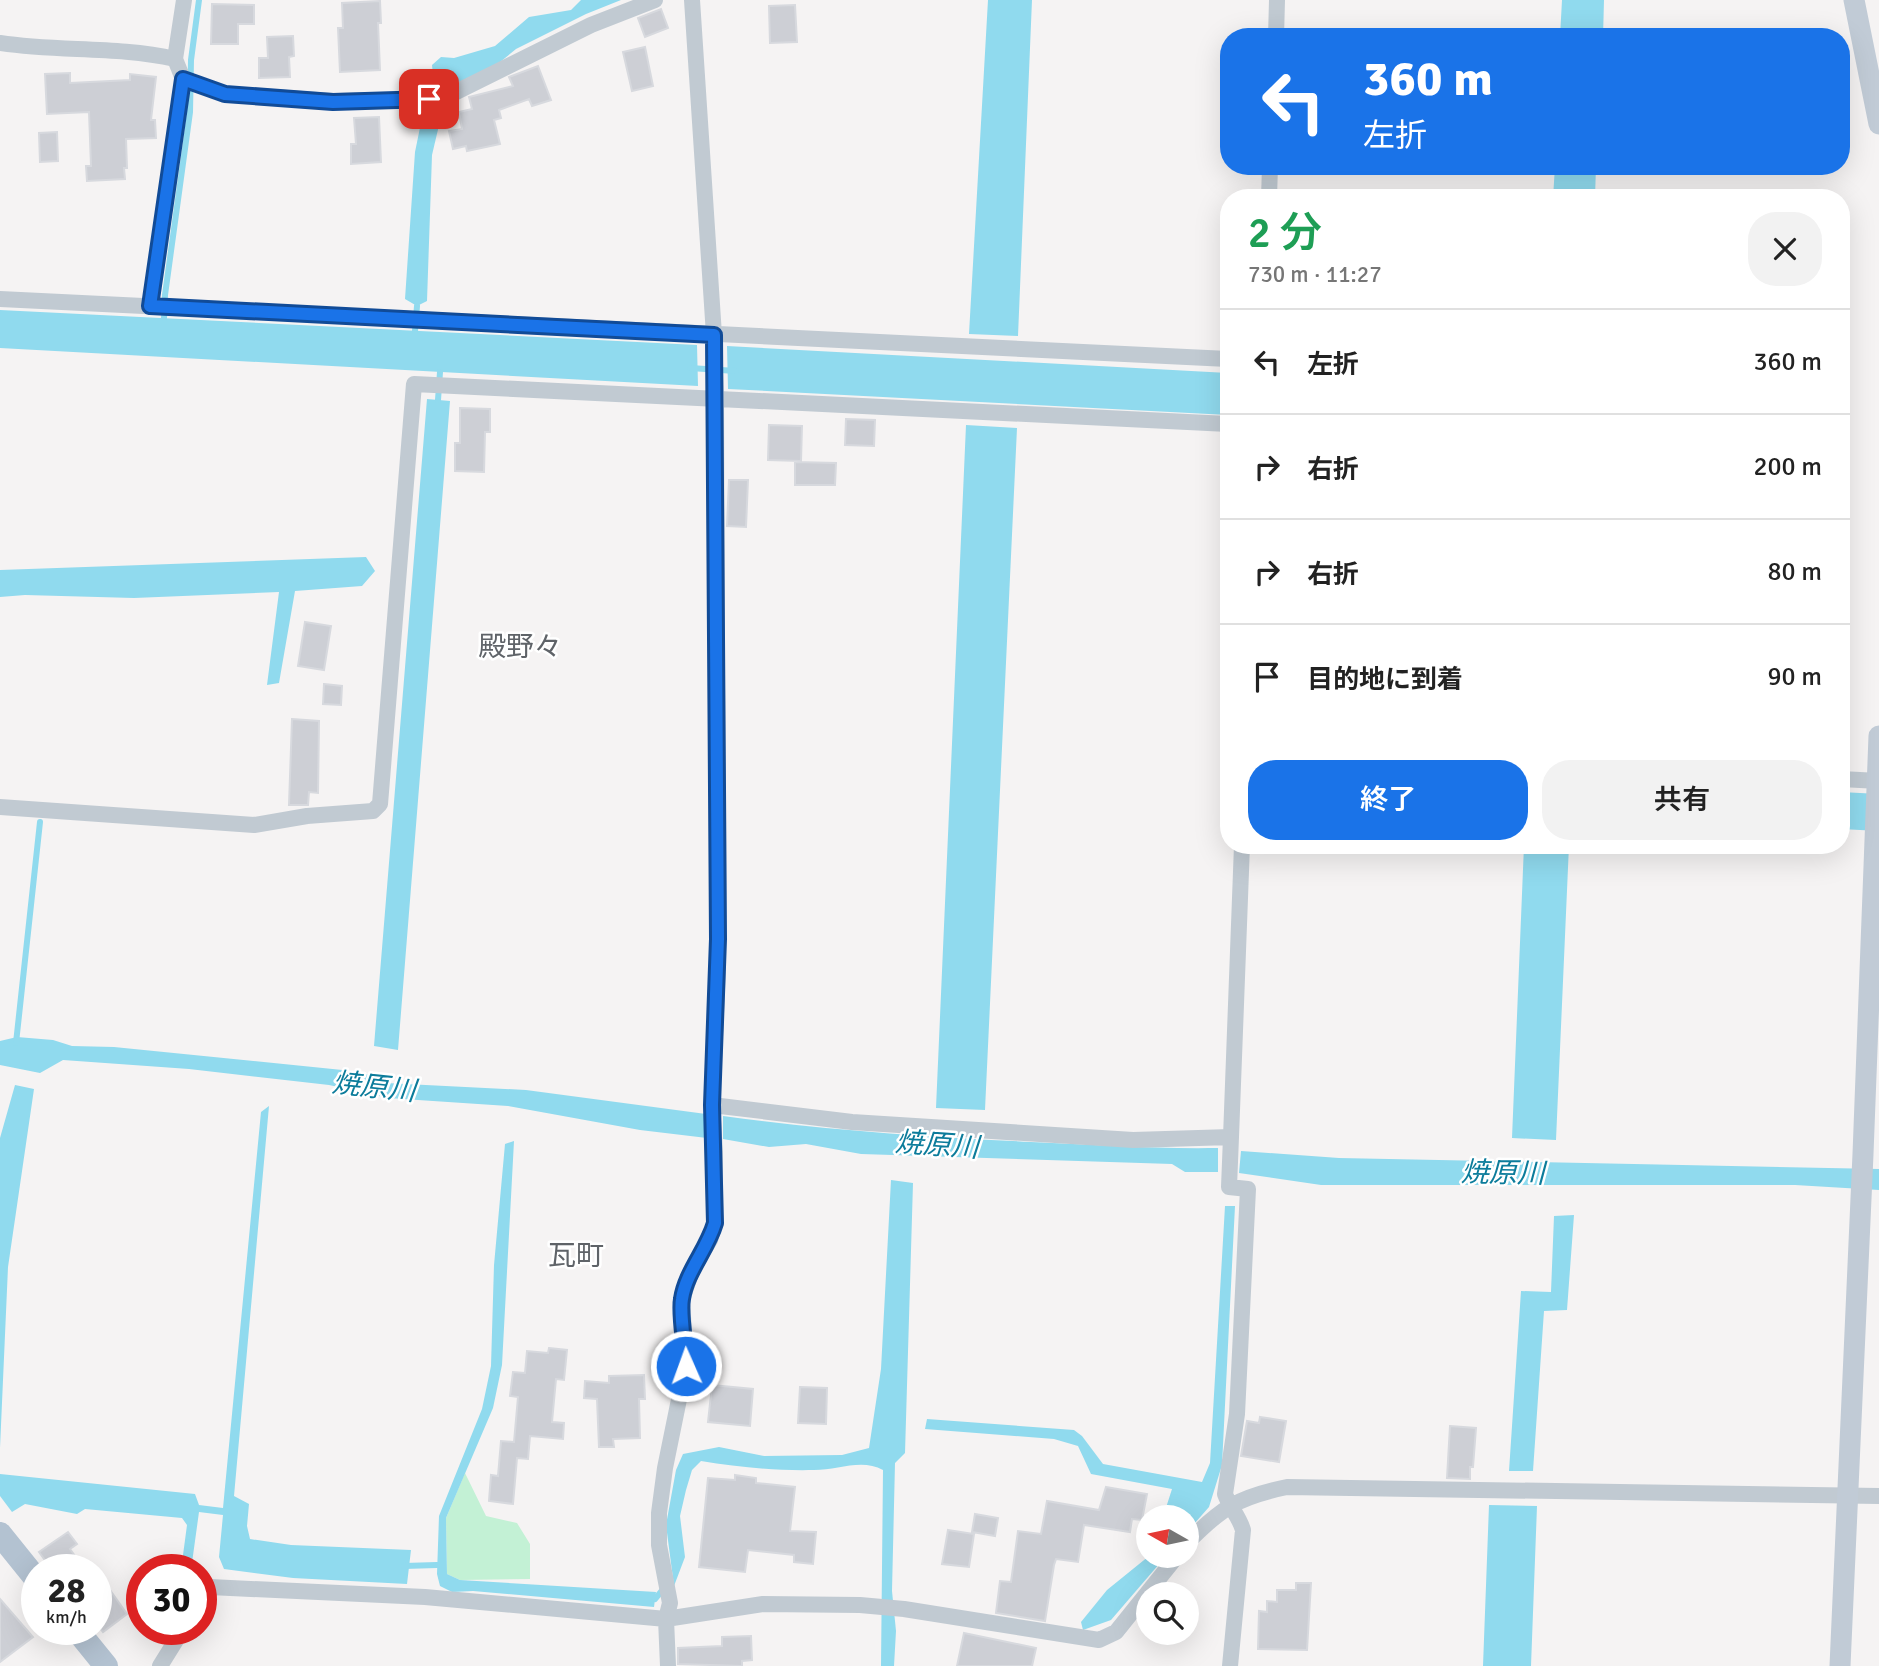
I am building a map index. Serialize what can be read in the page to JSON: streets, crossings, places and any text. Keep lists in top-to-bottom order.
{
  "districts": ["殿野々", "瓦町"],
  "water": ["焼原川"],
  "north": "left",
  "page": {
    "turn": ["360 m", "左折"],
    "heading": ["2 分", "730 m · 11:27"],
    "list": [
      {
        "name": "左折",
        "value": "360 m"
      },
      {
        "name": "右折",
        "value": "200 m"
      },
      {
        "name": "右折",
        "value": "80 m"
      },
      {
        "name": "目的地に到着",
        "value": "90 m"
      }
    ],
    "buttons": ["終了", "共有"],
    "speed": "28 km/h",
    "limit": "30"
  }
}
